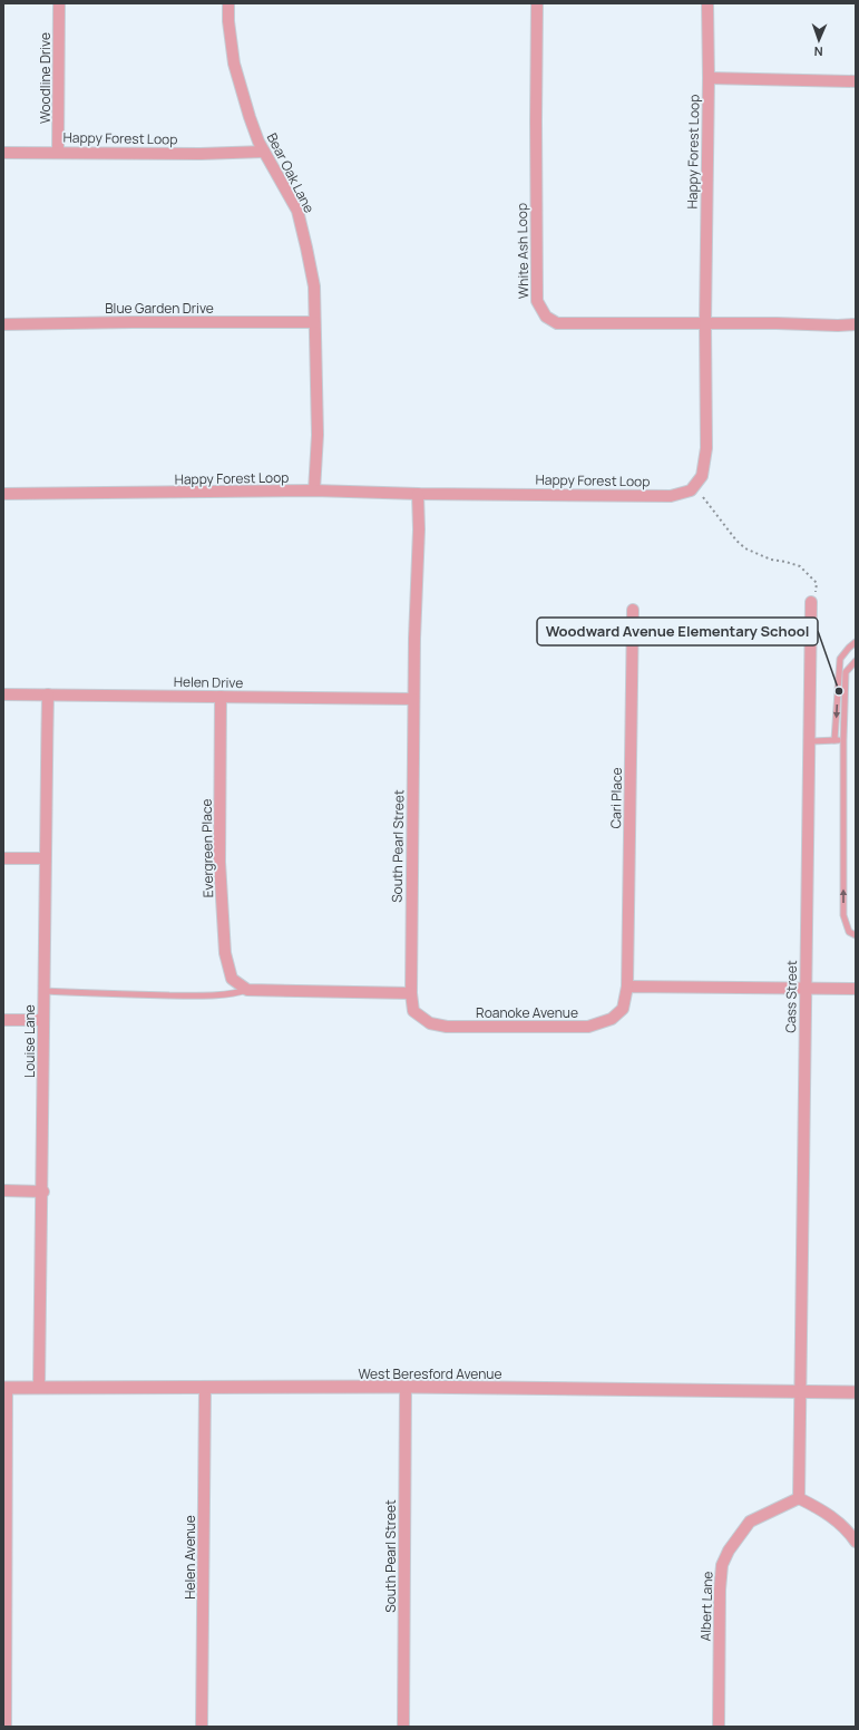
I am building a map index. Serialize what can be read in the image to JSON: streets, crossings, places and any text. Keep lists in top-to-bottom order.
{
  "streets": {
    "street": [
      "Woodline Drive",
      "Happy Forest Loop",
      "Bear Oak Lane",
      "White Ash Loop",
      "Blue Garden Drive",
      "Helen Drive",
      "Cari Place",
      "South Pearl Street",
      "Evergreen Place",
      "Cass Street",
      "Roanoke Avenue",
      "Louise Lane",
      "West Beresford Avenue",
      "Helen Avenue",
      "Albert Lane"
    ]
  },
  "crossings": [
    ["Woodline Drive", "Happy Forest Loop"],
    ["Happy Forest Loop", "Bear Oak Lane"],
    ["Happy Forest Loop", "White Ash Loop"],
    ["Happy Forest Loop", "South Pearl Street"],
    ["Bear Oak Lane", "Blue Garden Drive"],
    ["Helen Drive", "South Pearl Street"],
    ["Helen Drive", "Evergreen Place"],
    ["Helen Drive", "Louise Lane"],
    ["Cari Place", "Roanoke Avenue"],
    ["South Pearl Street", "Roanoke Avenue"],
    ["South Pearl Street", "West Beresford Avenue"],
    ["Cass Street", "West Beresford Avenue"],
    ["Louise Lane", "West Beresford Avenue"],
    ["West Beresford Avenue", "Helen Avenue"]
  ],
  "places": ["Woodward Avenue Elementary School"],
  "north": "bottom"
}
